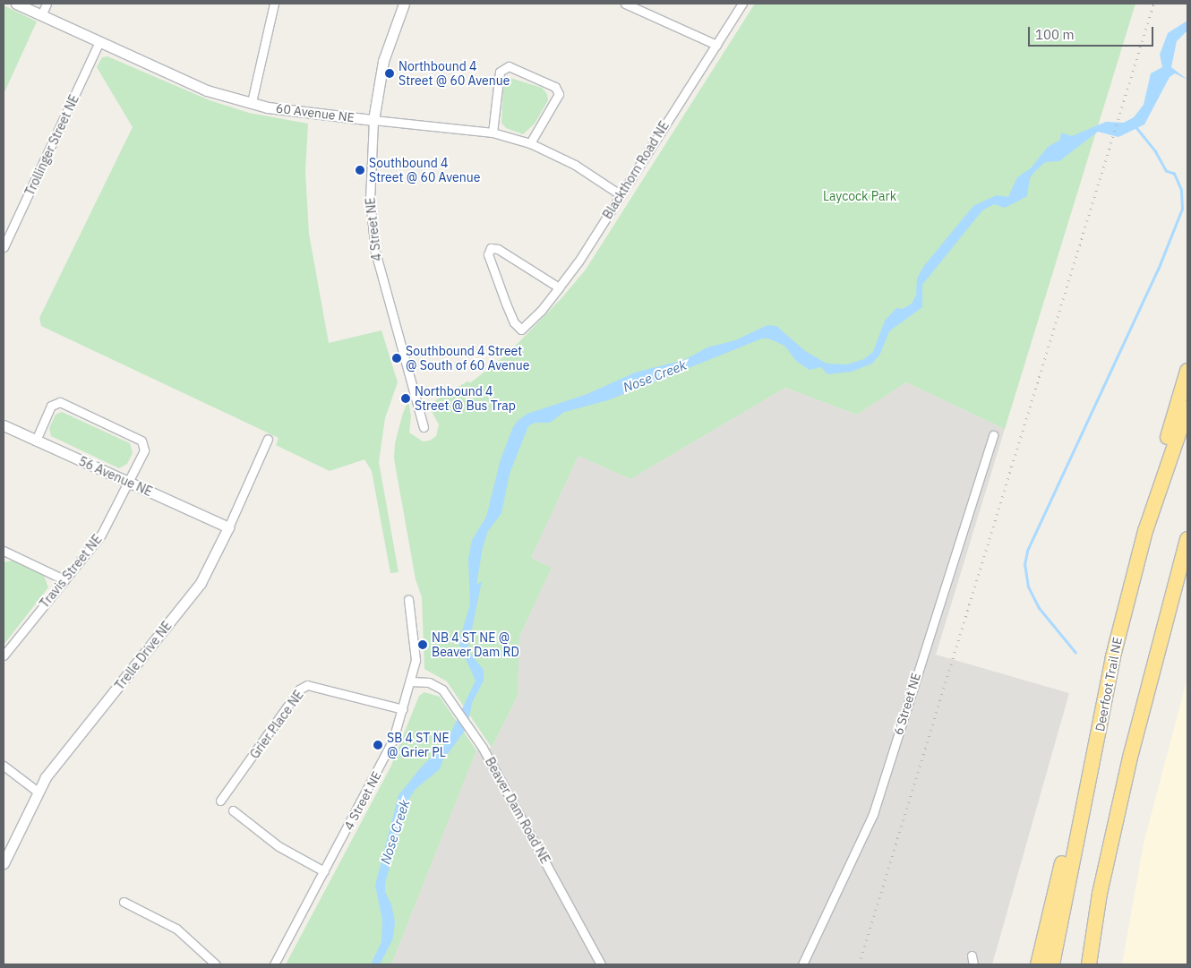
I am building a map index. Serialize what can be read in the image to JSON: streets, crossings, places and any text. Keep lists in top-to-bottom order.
{
  "streets": {
    "highway": ["Deerfoot Trail NE"],
    "street": [
      "60 Avenue NE",
      "Trollinger Street NE",
      "Blackthorn Road NE",
      "4 Street NE",
      "56 Avenue NE",
      "Travis Street NE",
      "Trelle Drive NE",
      "6 Street NE",
      "Grier Place NE",
      "Beaver Dam Road NE"
    ]
  },
  "crossings": [
    ["60 Avenue NE", "Trollinger Street NE"],
    ["60 Avenue NE", "Blackthorn Road NE"],
    ["60 Avenue NE", "4 Street NE"],
    ["4 Street NE", "Grier Place NE"],
    ["4 Street NE", "Beaver Dam Road NE"],
    ["56 Avenue NE", "Travis Street NE"],
    ["56 Avenue NE", "Trelle Drive NE"]
  ],
  "water": ["Nose Creek"],
  "parks": ["Laycock Park"],
  "places": [
    "Northbound 4 Street @ 60 Avenue",
    "Southbound 4 Street @ 60 Avenue",
    "Southbound 4 Street @ South of 60 Avenue",
    "Northbound 4 Street @ Bus Trap",
    "NB 4 ST NE @ Beaver Dam RD",
    "SB 4 ST NE @ Grier PL"
  ],
  "scale_bar": "100 m"
}
